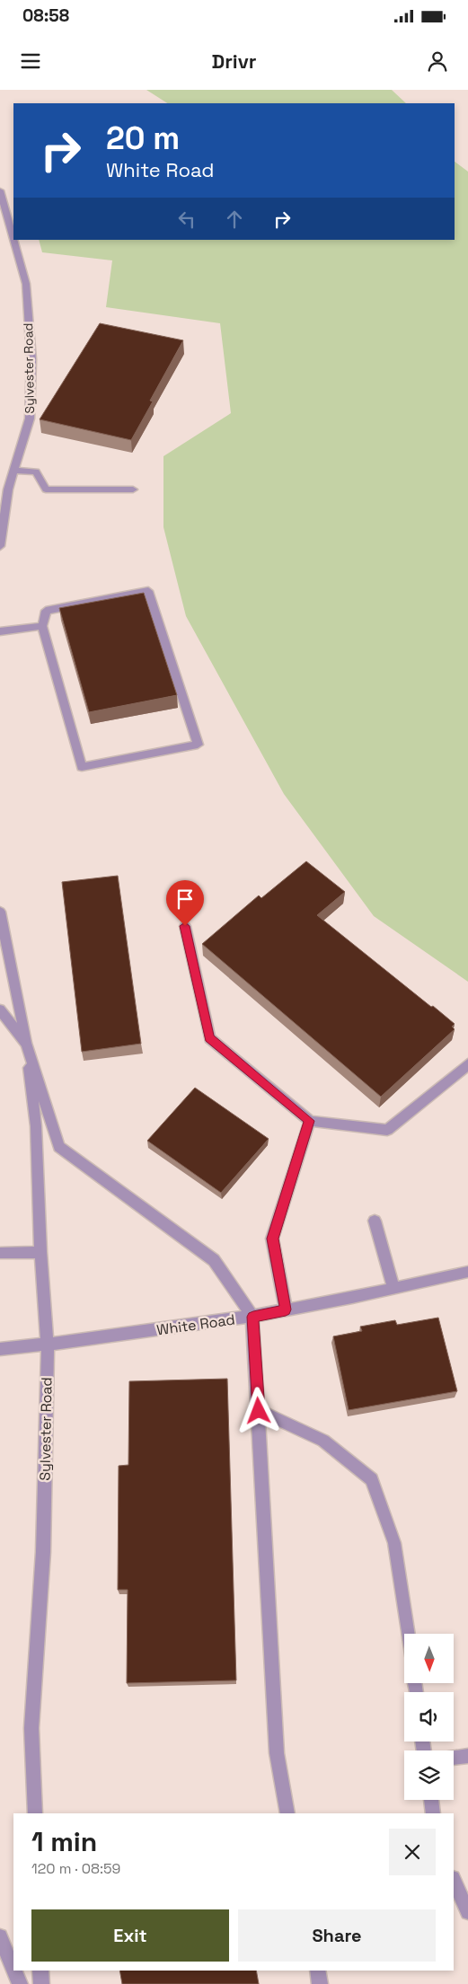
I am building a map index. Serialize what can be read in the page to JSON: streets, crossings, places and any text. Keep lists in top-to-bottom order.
{
  "streets": {
    "street": ["Sylvester Road", "White Road"]
  },
  "crossings": [
    ["Sylvester Road", "White Road"]
  ],
  "north": "bottom",
  "page": {
    "status": "08:58",
    "header": "Drivr",
    "turn": ["20 m", "White Road"],
    "heading": ["1 min", "120 m · 08:59"],
    "buttons": ["Exit", "Share"]
  }
}
